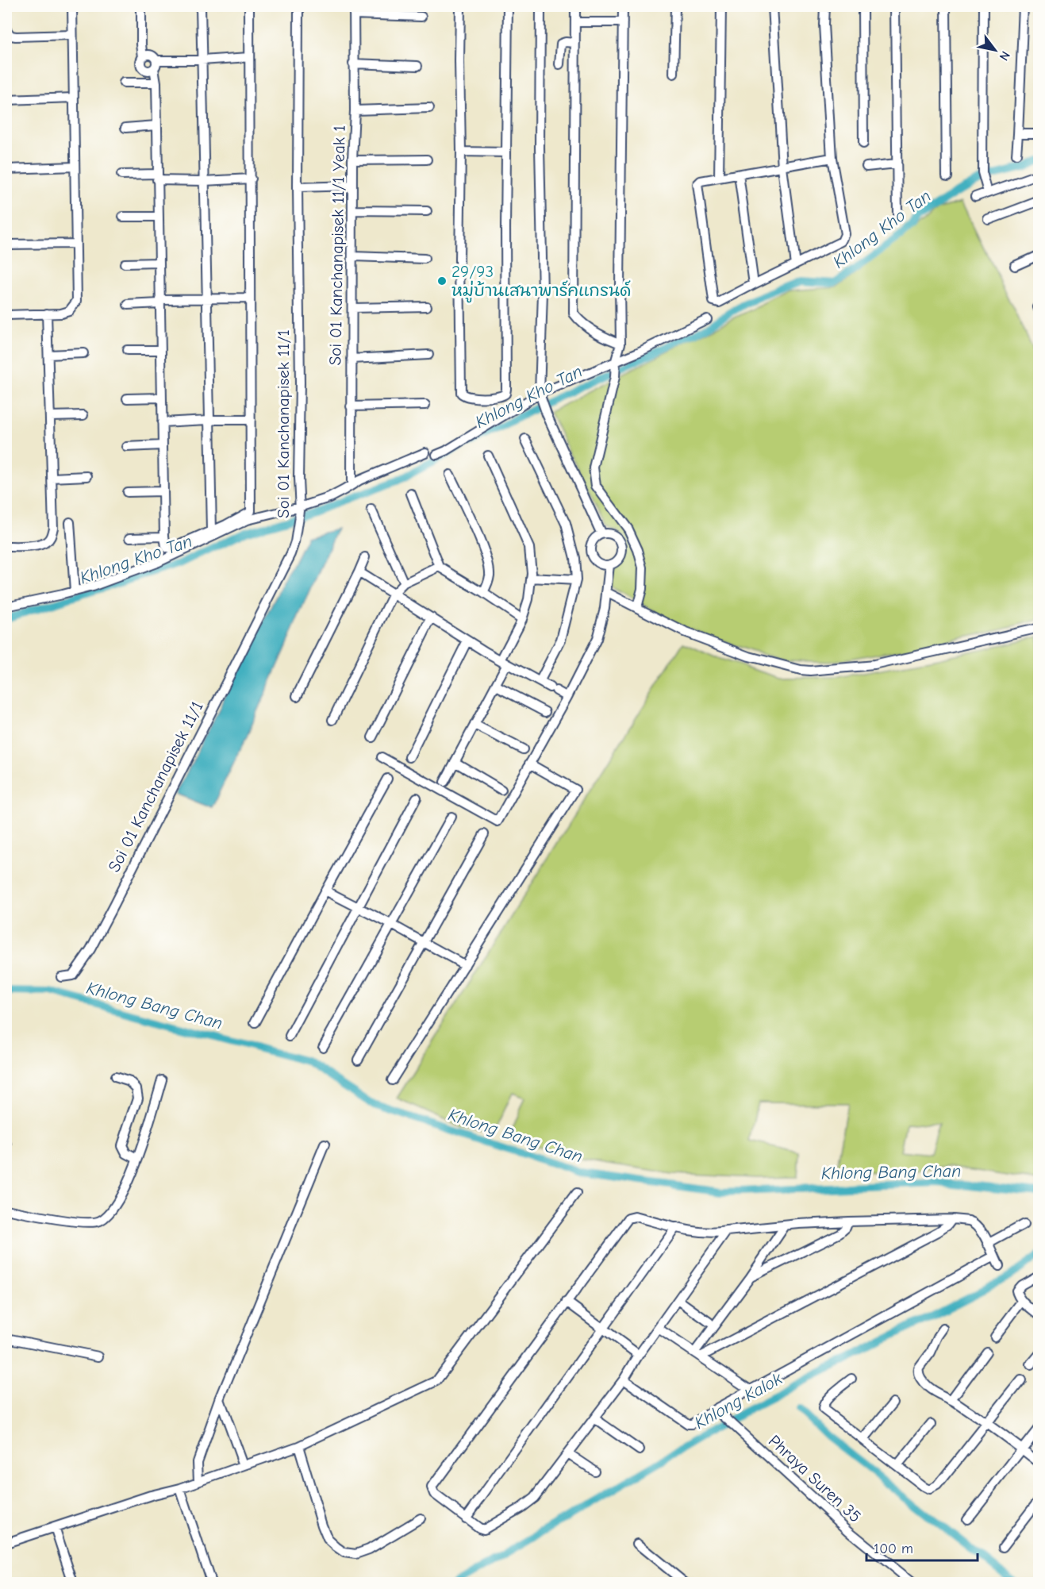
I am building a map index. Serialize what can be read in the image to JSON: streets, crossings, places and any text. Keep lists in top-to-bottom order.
{
  "streets": {
    "street": ["Soi 01 Kanchanapisek 11/1 Yeak 1", "Soi 01 Kanchanapisek 11/1", "Phraya Suren 35"]
  },
  "water": ["Khlong Kho Tan", "Khlong Bang Chan", "Khlong Kalok"],
  "places": ["29/93 หมู่บ้านเสนาพาร์คแกรนด์"],
  "scale_bar": "100 m",
  "north": "bottom right"
}
